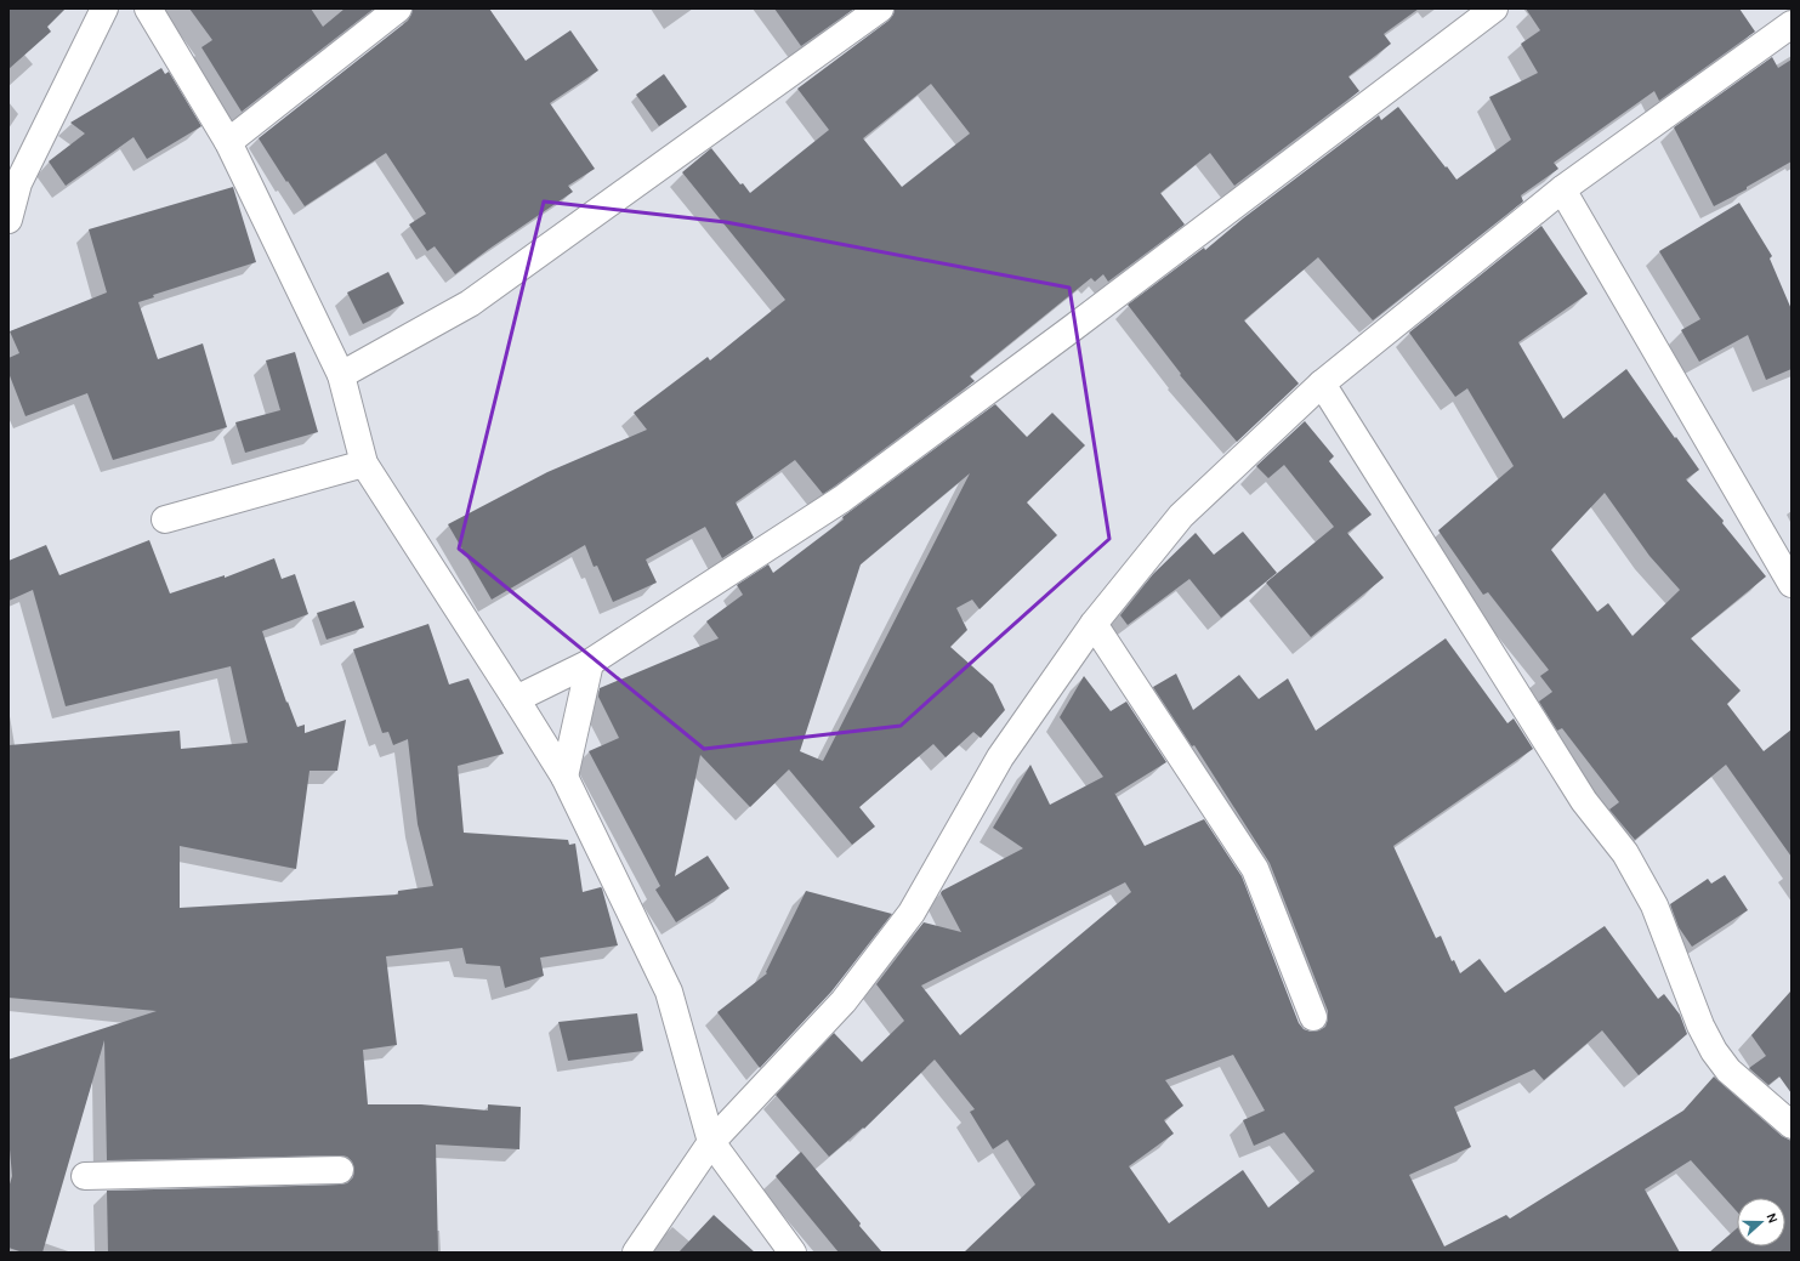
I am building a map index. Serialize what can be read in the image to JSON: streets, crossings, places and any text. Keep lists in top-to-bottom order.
{
  "north": "right"
}
